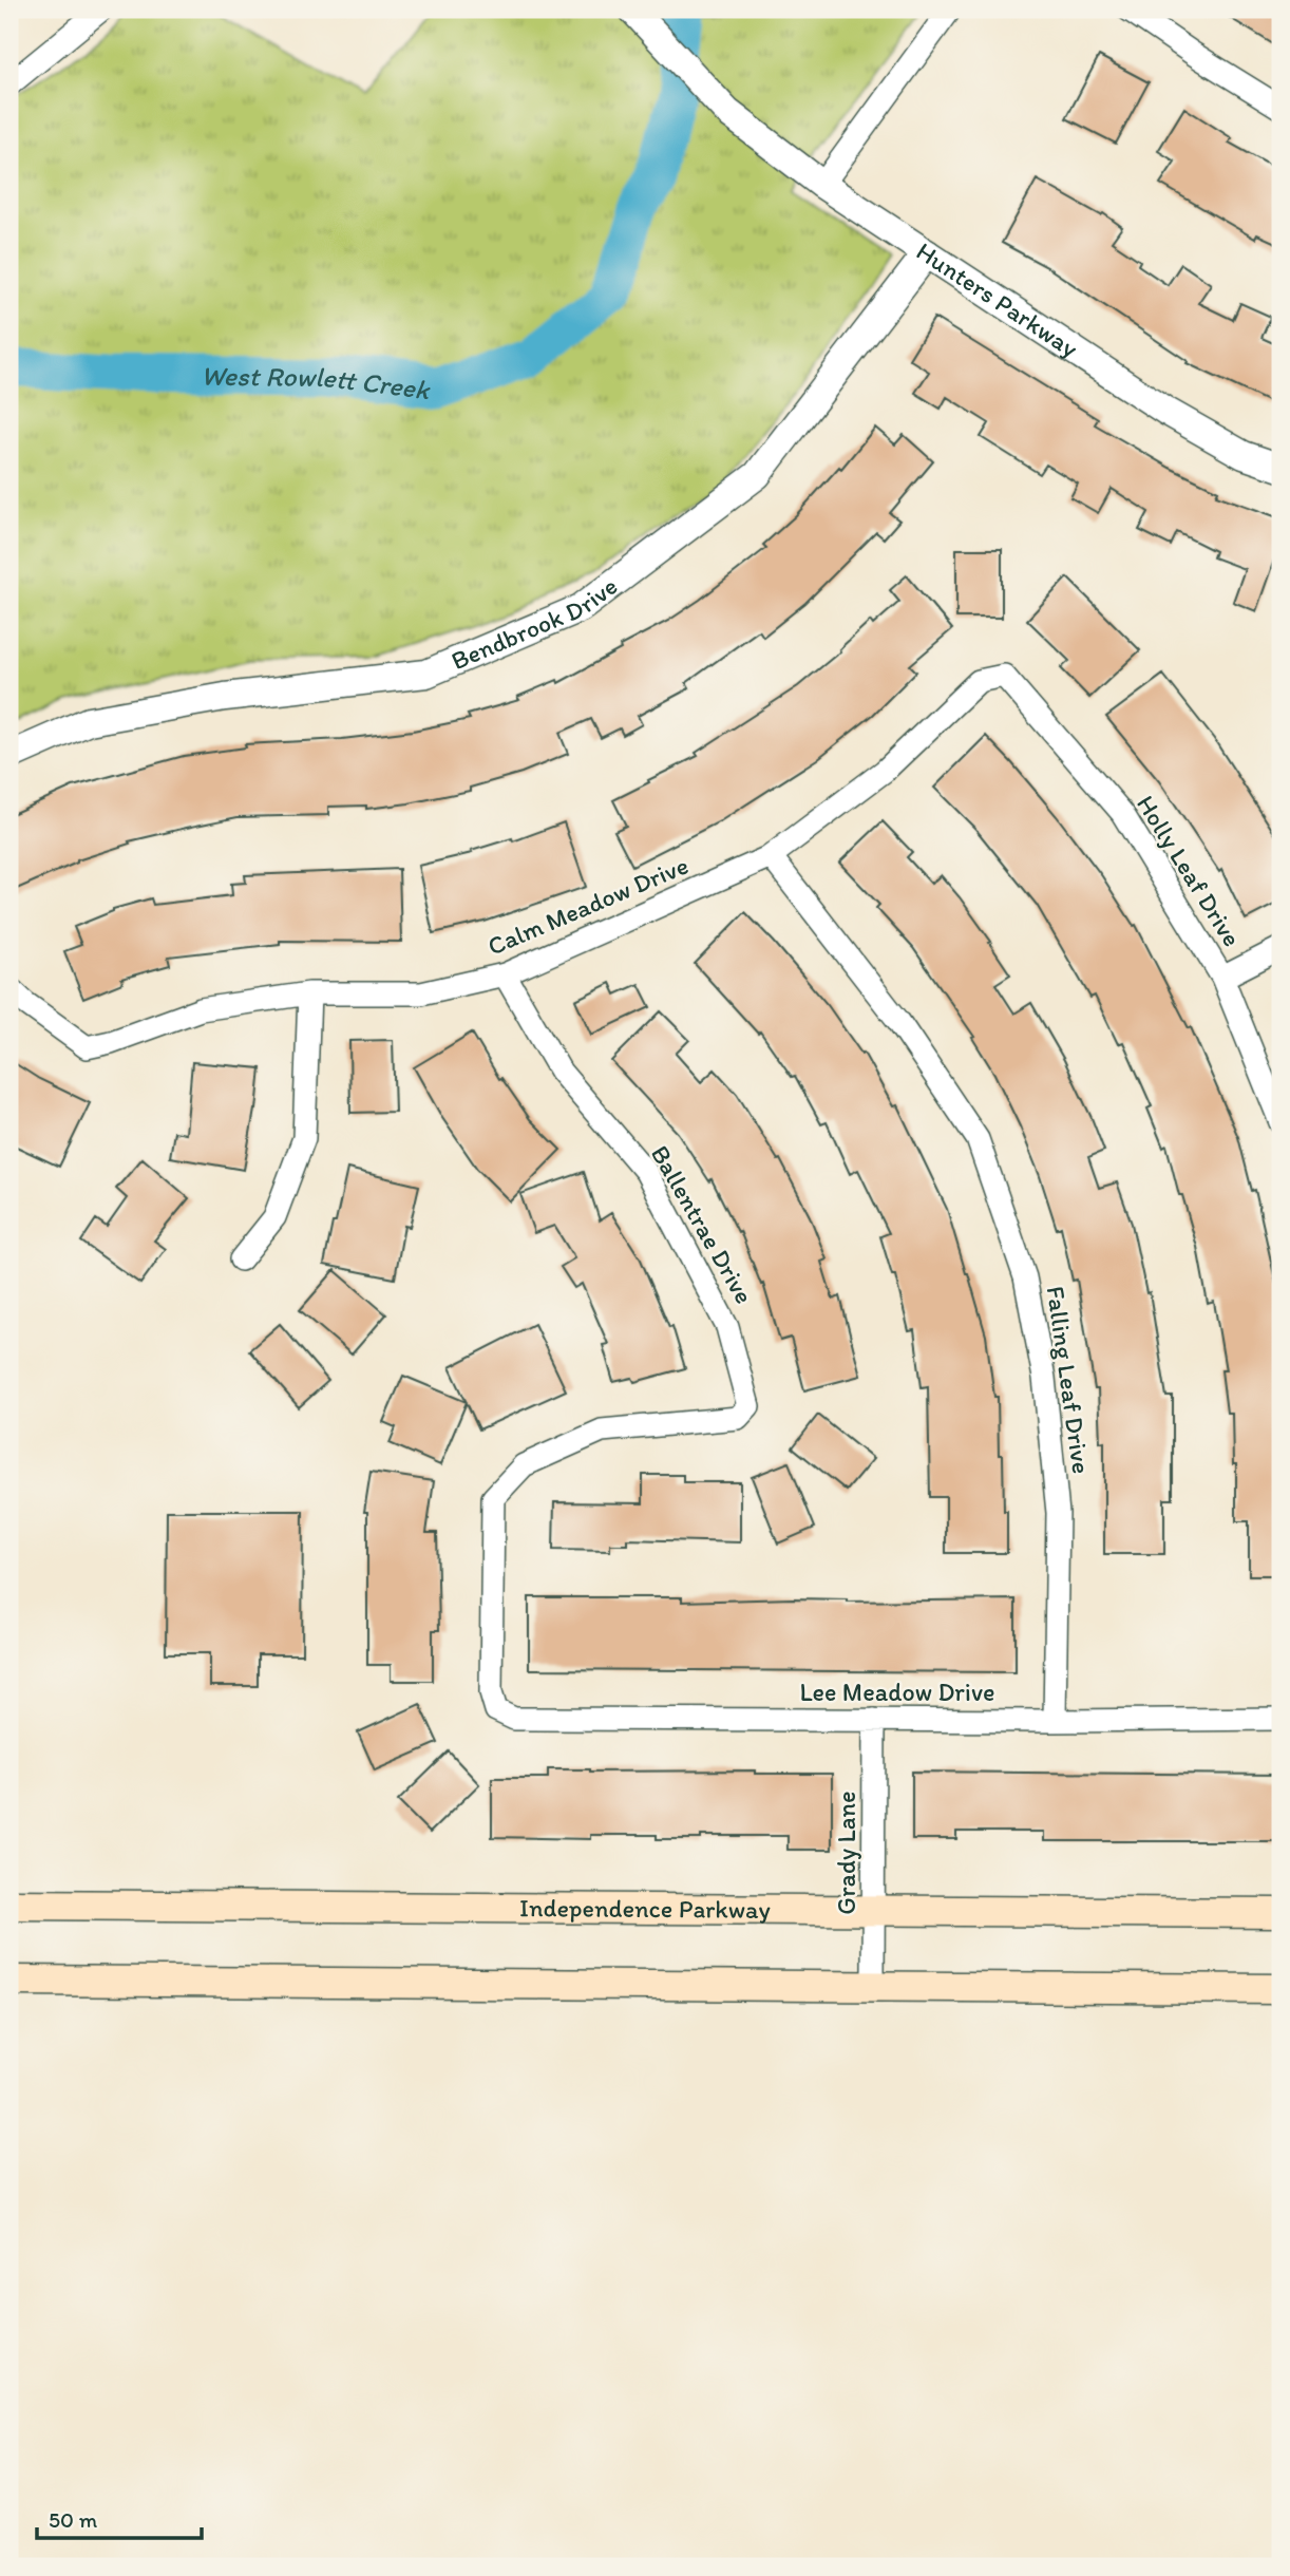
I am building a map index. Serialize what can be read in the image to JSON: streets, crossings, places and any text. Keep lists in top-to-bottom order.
{
  "streets": {
    "main road": ["Independence Parkway"],
    "street": [
      "Hunters Parkway",
      "Bendbrook Drive",
      "Holly Leaf Drive",
      "Calm Meadow Drive",
      "Ballentrae Drive",
      "Falling Leaf Drive",
      "Lee Meadow Drive",
      "Grady Lane"
    ]
  },
  "crossings": [
    ["Hunters Parkway", "Bendbrook Drive"],
    ["Holly Leaf Drive", "Calm Meadow Drive"],
    ["Calm Meadow Drive", "Ballentrae Drive"],
    ["Calm Meadow Drive", "Falling Leaf Drive"],
    ["Ballentrae Drive", "Lee Meadow Drive"],
    ["Falling Leaf Drive", "Lee Meadow Drive"],
    ["Lee Meadow Drive", "Grady Lane"],
    ["Grady Lane", "Independence Parkway"]
  ],
  "water": ["West Rowlett Creek"],
  "scale_bar": "50 m"
}
